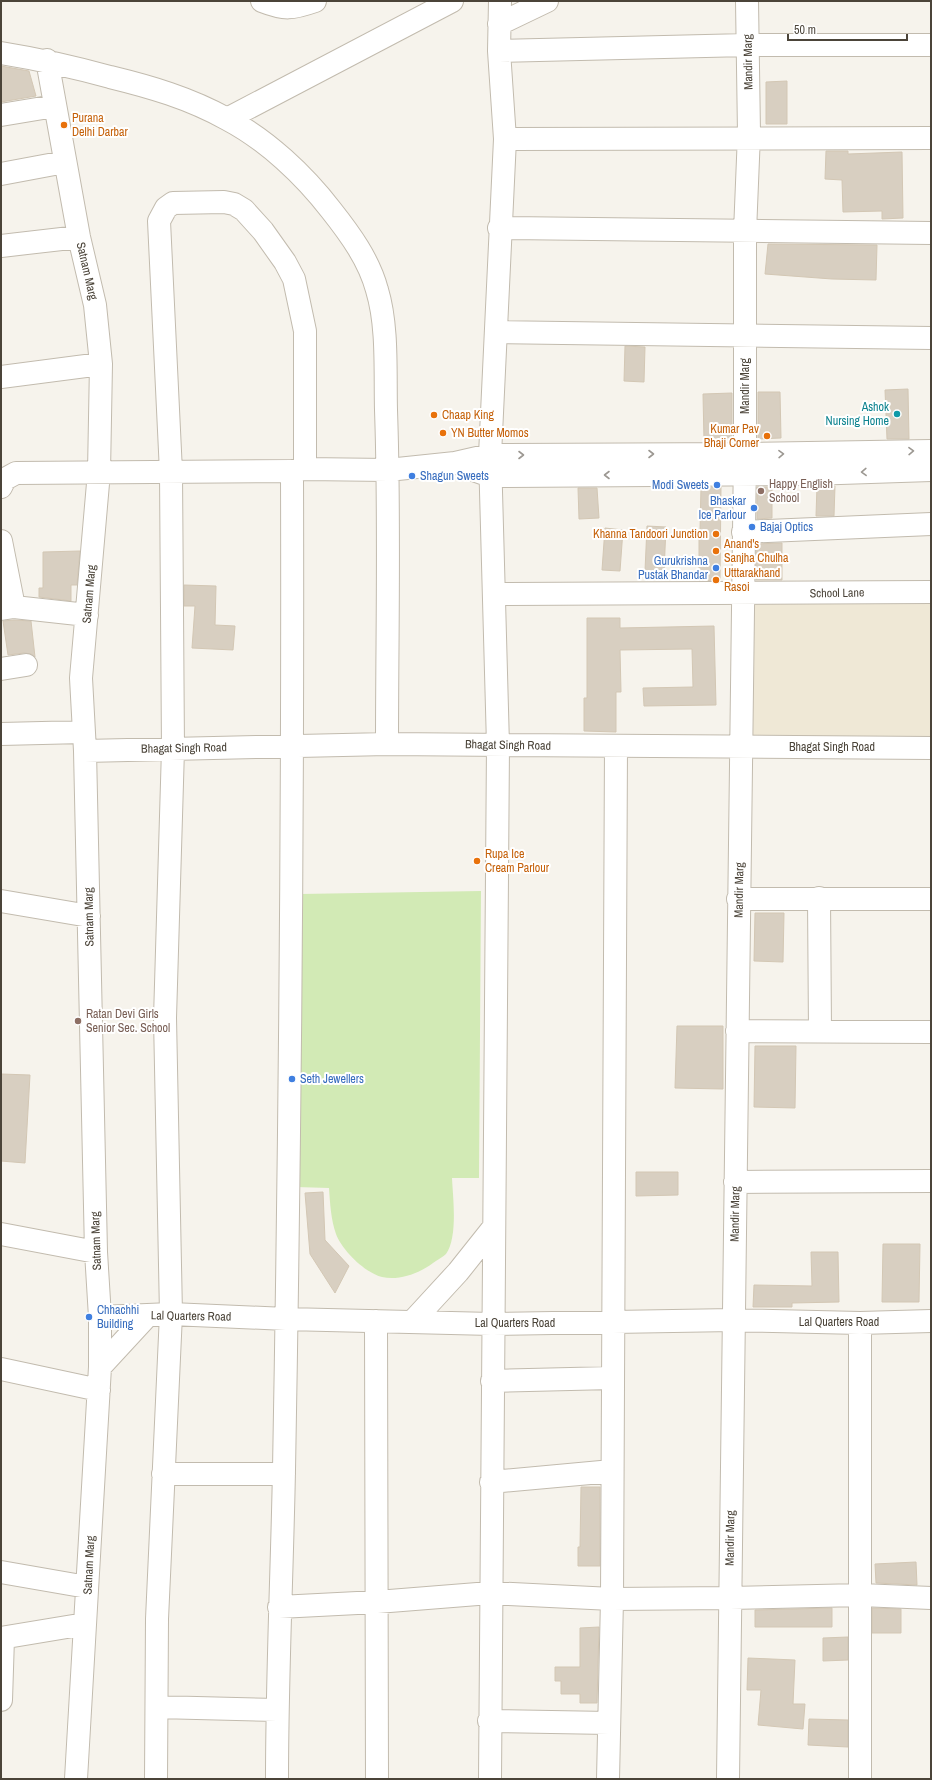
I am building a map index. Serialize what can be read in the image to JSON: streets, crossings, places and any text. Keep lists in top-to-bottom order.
{
  "streets": {
    "street": [
      "Mandir Marg",
      "Satnam Marg",
      "School Lane",
      "Bhagat Singh Road",
      "Lal Quarters Road"
    ]
  },
  "crossings": [
    ["Mandir Marg", "School Lane"],
    ["Mandir Marg", "Bhagat Singh Road"],
    ["Mandir Marg", "Lal Quarters Road"],
    ["Satnam Marg", "Bhagat Singh Road"],
    ["Satnam Marg", "Lal Quarters Road"]
  ],
  "places": [
    "Purana Delhi Darbar",
    "Ashok Nursing Home",
    "Chaap King",
    "YN Butter Momos",
    "Kumar Pav Bhaji Corner",
    "Shagun Sweets",
    "Modi Sweets",
    "Happy English School",
    "Bhaskar Ice Parlour",
    "Bajaj Optics",
    "Khanna Tandoori Junction",
    "Anand's Sanjha Chulha",
    "Gurukrishna Pustak Bhandar",
    "Utttarakhand Rasoi",
    "Rupa Ice Cream Parlour",
    "Ratan Devi Girls Senior Sec. School",
    "Seth Jewellers",
    "Chhachhi Building"
  ],
  "scale_bar": "50 m"
}
